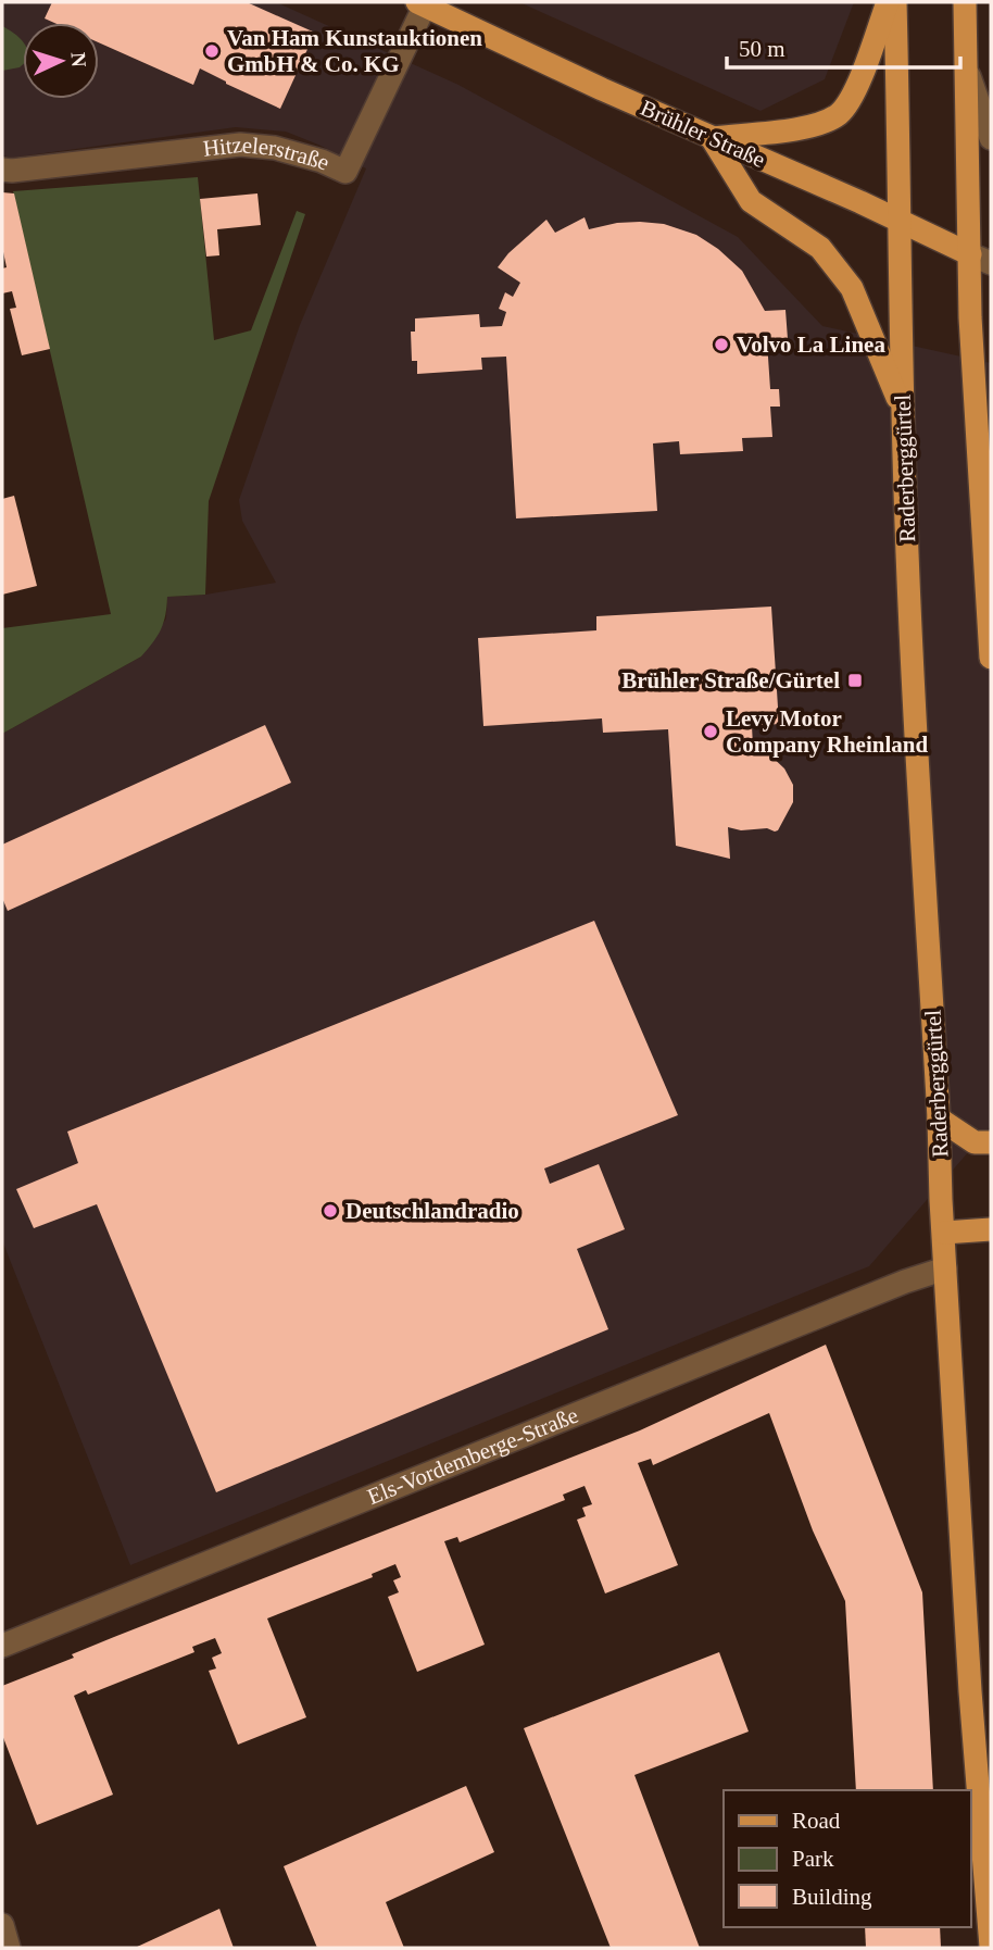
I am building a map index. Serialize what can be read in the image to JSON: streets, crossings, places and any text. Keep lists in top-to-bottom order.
{
  "streets": {
    "main road": ["Brühler Straße", "Raderberggürtel"],
    "street": ["Hitzelerstraße", "Els-Vordemberge-Straße"]
  },
  "crossings": [
    ["Brühler Straße", "Hitzelerstraße"],
    ["Brühler Straße", "Raderberggürtel"],
    ["Raderberggürtel", "Els-Vordemberge-Straße"]
  ],
  "places": {
    "other": [
      "Van Ham Kunstauktionen GmbH & Co. KG",
      "Volvo La Linea",
      "Levy Motor Company Rheinland",
      "Deutschlandradio"
    ],
    "transit": ["Brühler Straße/Gürtel"]
  },
  "legend": ["Road", "Park", "Building"],
  "scale_bar": "50 m",
  "north": "right"
}
